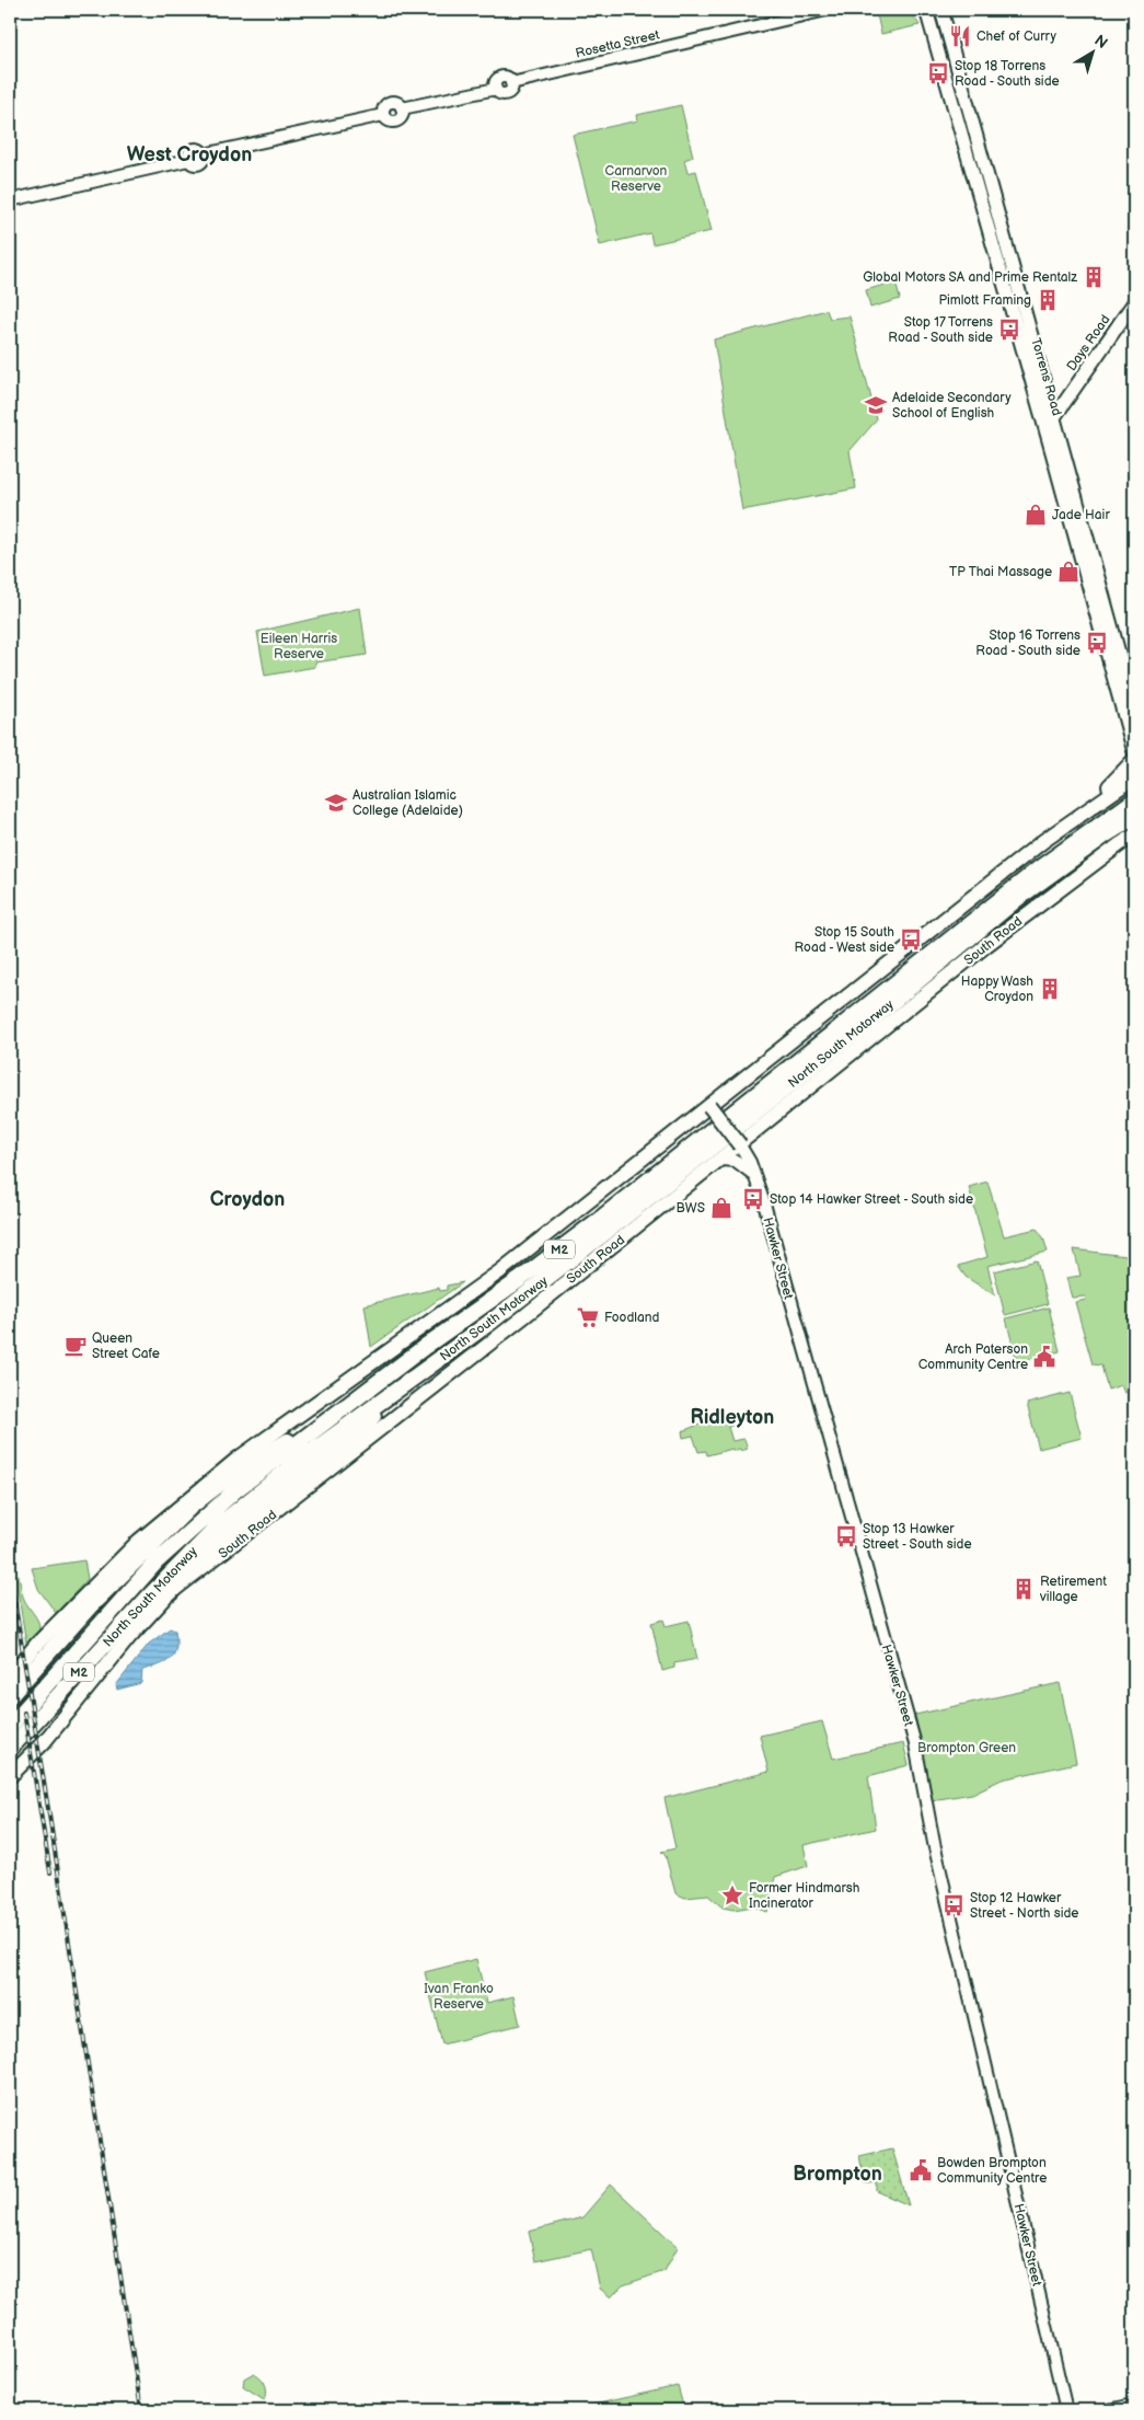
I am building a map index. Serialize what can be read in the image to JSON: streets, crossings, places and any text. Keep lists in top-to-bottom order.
{
  "streets": {
    "highway": ["North South Motorway", "M2"],
    "main road": [
      "Days Road",
      "Torrens Road",
      "South Road",
      "Hawker Street"
    ],
    "street": ["Rosetta Street"]
  },
  "crossings": [
    ["Days Road", "Torrens Road"],
    ["South Road", "Hawker Street"]
  ],
  "districts": [
    "West Croydon",
    "Croydon",
    "Ridleyton",
    "Brompton"
  ],
  "parks": [
    "Carnarvon Reserve",
    "Eileen Harris Reserve",
    "Brompton Green",
    "Ivan Franko Reserve"
  ],
  "places": {
    "restaurant": ["Chef of Curry"],
    "bus stop": [
      "Stop 18 Torrens Road - South side",
      "Stop 17 Torrens Road - South side",
      "Stop 16 Torrens Road - South side",
      "Stop 15 South Road - West side",
      "Stop 14 Hawker Street - South side",
      "Stop 13 Hawker Street - South side",
      "Stop 12 Hawker Street - North side"
    ],
    "building": [
      "Global Motors SA and Prime Rentalz",
      "Pimlott Framing",
      "Happy Wash Croydon",
      "Retirement village"
    ],
    "school or university": ["Adelaide Secondary School of English", "Australian Islamic College (Adelaide)"],
    "shop": ["Jade Hair", "TP Thai Massage", "BWS"],
    "supermarket": ["Foodland"],
    "cafe": ["Queen Street Cafe"],
    "public building": ["Arch Paterson Community Centre", "Bowden Brompton Community Centre"],
    "place": ["Former Hindmarsh Incinerator"]
  },
  "north": "top right"
}
